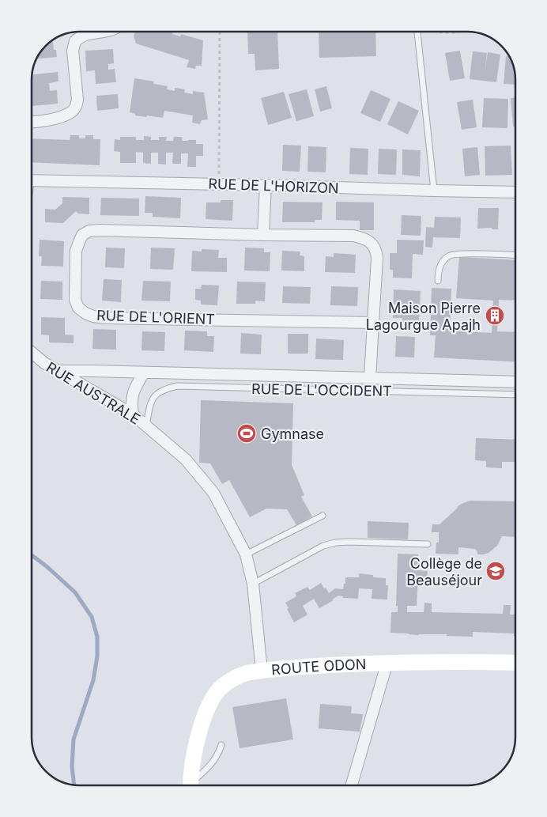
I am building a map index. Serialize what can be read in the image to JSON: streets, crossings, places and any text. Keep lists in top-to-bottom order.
{
  "streets": {
    "street": [
      "RUE DE L'HORIZON",
      "RUE DE L'ORIENT",
      "RUE DE L'OCCIDENT",
      "RUE AUSTRALE",
      "ROUTE ODON"
    ]
  },
  "crossings": [
    ["RUE DE L'ORIENT", "RUE DE L'OCCIDENT"],
    ["RUE DE L'OCCIDENT", "RUE AUSTRALE"],
    ["RUE AUSTRALE", "ROUTE ODON"]
  ],
  "places": {
    "building": ["Maison Pierre Lagourgue Apajh"],
    "sports": ["Gymnase"],
    "school or university": ["Collège de Beauséjour"]
  }
}
